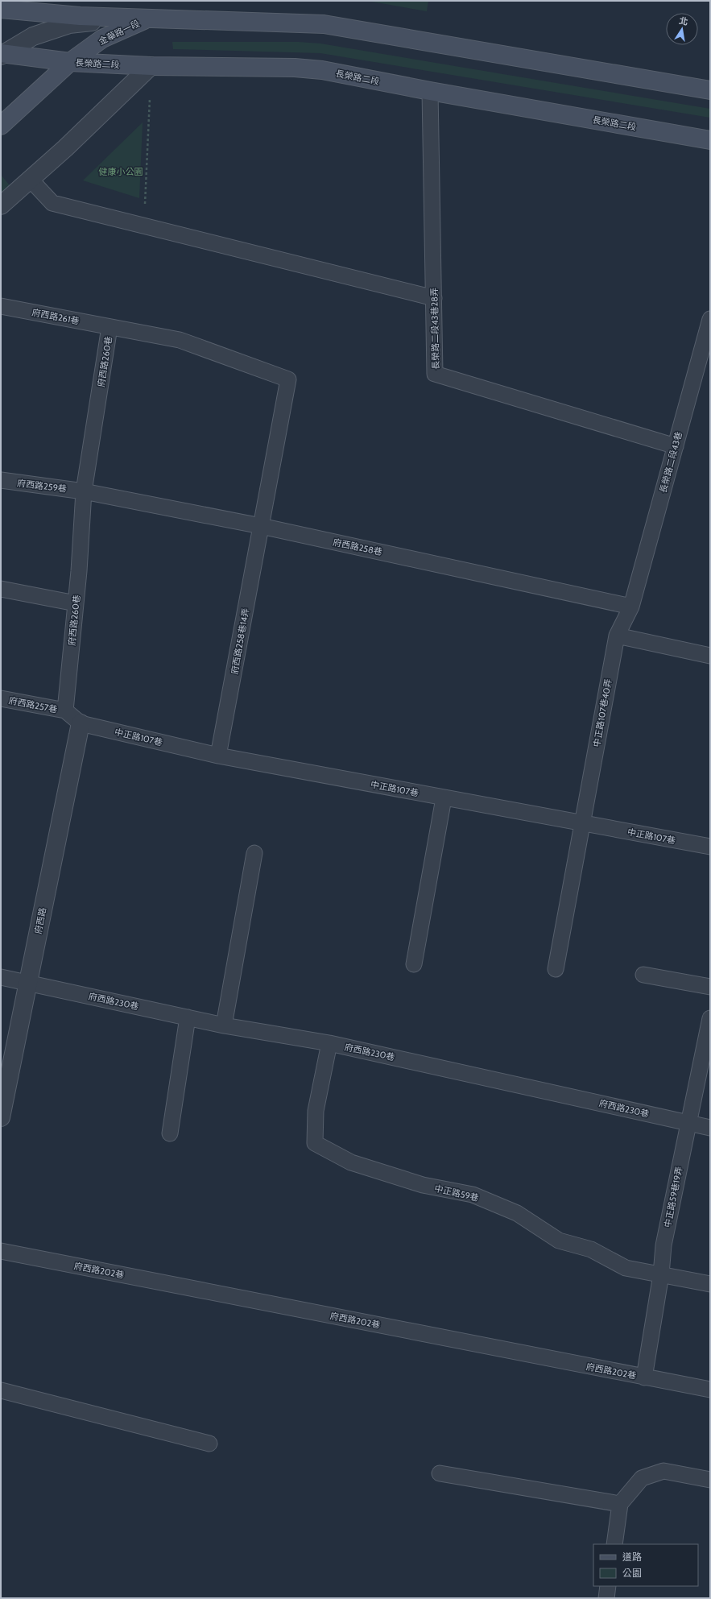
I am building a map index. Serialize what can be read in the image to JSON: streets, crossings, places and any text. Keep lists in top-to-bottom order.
{
  "streets": {
    "main road": ["金華路一段", "長榮路二段"],
    "street": ["府西路"],
    "lane": [
      "府西路261巷",
      "長榮路二段43巷28弄",
      "府西路260巷",
      "長榮路二段43巷",
      "府西路259巷",
      "府西路258巷",
      "府西路258巷14弄",
      "府西路257巷",
      "中正路107巷40弄",
      "中正路107巷",
      "府西路230巷",
      "中正路59巷",
      "中正路59巷19弄",
      "府西路202巷"
    ]
  },
  "crossings": [
    ["金華路一段", "長榮路二段"],
    ["長榮路二段", "長榮路二段43巷28弄"],
    ["府西路261巷", "府西路260巷"],
    ["長榮路二段43巷28弄", "長榮路二段43巷"],
    ["府西路260巷", "府西路259巷"],
    ["府西路260巷", "府西路258巷"],
    ["府西路260巷", "府西路258巷14弄"],
    ["府西路260巷", "府西路257巷"],
    ["長榮路二段43巷", "府西路258巷"],
    ["長榮路二段43巷", "中正路107巷40弄"],
    ["府西路259巷", "府西路258巷"],
    ["府西路258巷", "府西路258巷14弄"],
    ["府西路258巷", "中正路107巷40弄"],
    ["府西路258巷14弄", "中正路107巷"],
    ["府西路257巷", "中正路107巷"],
    ["府西路257巷", "府西路"],
    ["中正路107巷40弄", "中正路107巷"],
    ["中正路107巷", "府西路"],
    ["府西路", "府西路230巷"],
    ["府西路230巷", "中正路59巷"],
    ["府西路230巷", "中正路59巷19弄"],
    ["中正路59巷", "中正路59巷19弄"],
    ["中正路59巷19弄", "府西路202巷"]
  ],
  "parks": ["健康小公園"],
  "legend": ["道路", "公園"],
  "north": "top"
}
